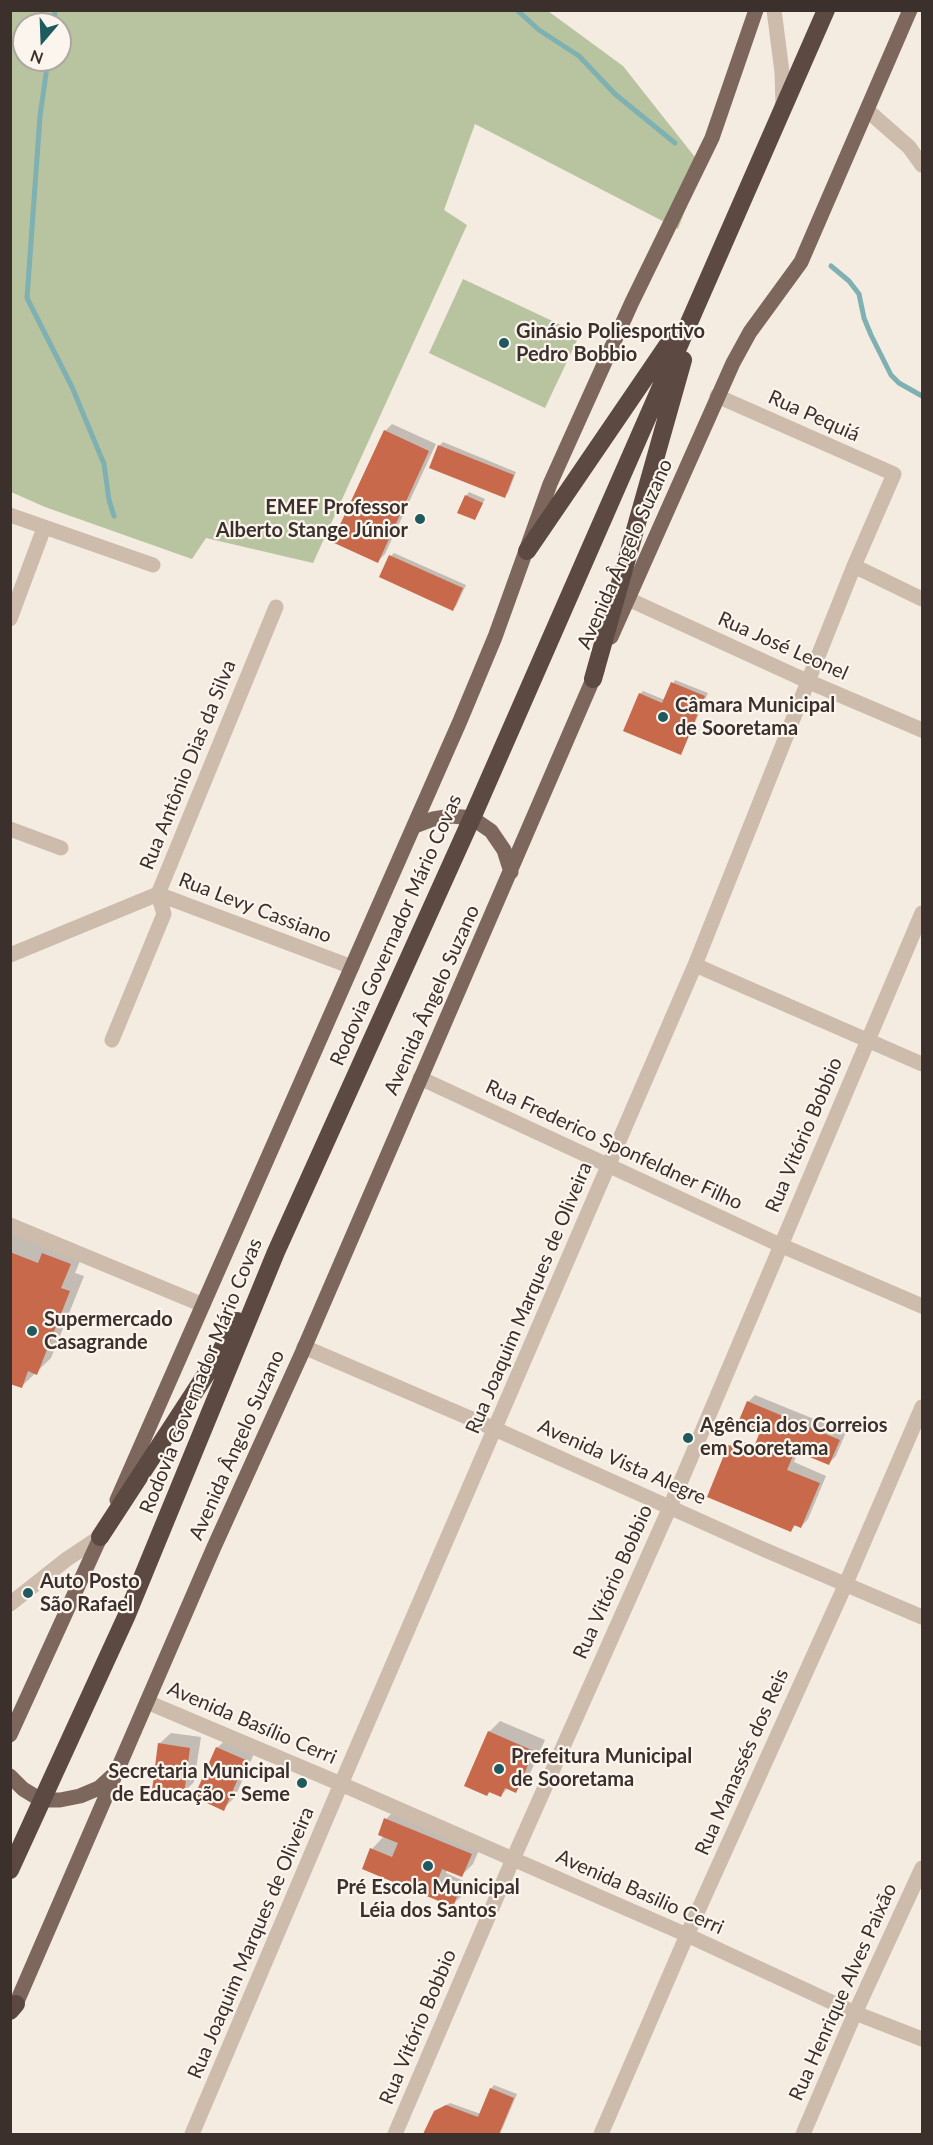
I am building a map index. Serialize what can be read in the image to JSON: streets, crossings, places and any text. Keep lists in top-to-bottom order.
{
  "streets": {
    "highway": ["Rodovia Governador Mário Covas"],
    "main road": ["Avenida Ângelo Suzano"],
    "street": [
      "Rua Pequiá",
      "Rua José Leonel",
      "Rua Antônio Dias da Silva",
      "Rua Levy Cassiano",
      "Rua Vitório Bobbio",
      "Rua Frederico Sponfeldner Filho",
      "Rua Joaquim Marques de Oliveira",
      "Avenida Vista Alegre",
      "Avenida Basílio Cerri",
      "Rua Manassés dos Reis",
      "Avenida Basilio Cerri",
      "Rua Henrique Alves Paixão"
    ]
  },
  "crossings": [
    ["Rua Pequiá", "Avenida Ângelo Suzano"],
    ["Rua Pequiá", "Rua Joaquim Marques de Oliveira"],
    ["Avenida Ângelo Suzano", "Rua José Leonel"],
    ["Avenida Ângelo Suzano", "Rua Frederico Sponfeldner Filho"],
    ["Avenida Ângelo Suzano", "Avenida Vista Alegre"],
    ["Avenida Ângelo Suzano", "Avenida Basílio Cerri"],
    ["Rua José Leonel", "Rua Joaquim Marques de Oliveira"],
    ["Rua Antônio Dias da Silva", "Rua Levy Cassiano"],
    ["Rua Vitório Bobbio", "Rua Frederico Sponfeldner Filho"],
    ["Rua Vitório Bobbio", "Avenida Vista Alegre"],
    ["Rua Vitório Bobbio", "Avenida Basilio Cerri"],
    ["Rua Frederico Sponfeldner Filho", "Rua Joaquim Marques de Oliveira"],
    ["Rua Joaquim Marques de Oliveira", "Avenida Vista Alegre"],
    ["Rua Joaquim Marques de Oliveira", "Avenida Basílio Cerri"],
    ["Rua Joaquim Marques de Oliveira", "Avenida Basilio Cerri"],
    ["Avenida Vista Alegre", "Rua Manassés dos Reis"],
    ["Avenida Basílio Cerri", "Avenida Basilio Cerri"],
    ["Rua Manassés dos Reis", "Avenida Basilio Cerri"],
    ["Avenida Basilio Cerri", "Rua Henrique Alves Paixão"]
  ],
  "places": [
    "Ginásio Poliesportivo Pedro Bobbio",
    "EMEF Professor Alberto Stange Júnior",
    "Câmara Municipal de Sooretama",
    "Supermercado Casagrande",
    "Agência dos Correios em Sooretama",
    "Auto Posto São Rafael",
    "Prefeitura Municipal de Sooretama",
    "Secretaria Municipal de Educação - Seme",
    "Pré Escola Municipal Léia dos Santos"
  ],
  "north": "bottom"
}
